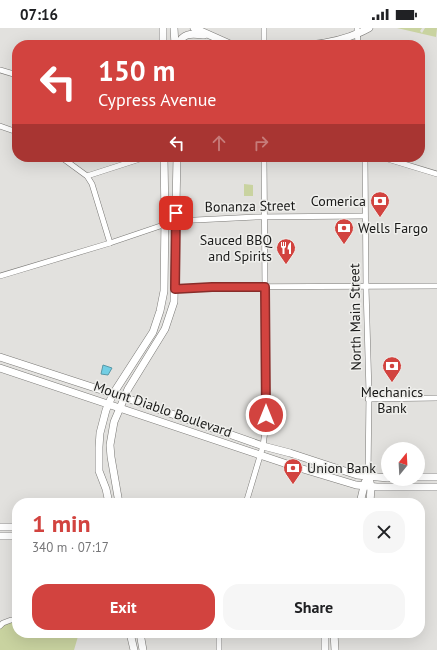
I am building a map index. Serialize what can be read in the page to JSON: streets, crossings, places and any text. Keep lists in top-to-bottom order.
{
  "streets": {
    "main road": ["Mount Diablo Boulevard"],
    "street": ["Bonanza Street", "North Main Street"]
  },
  "crossings": [
    ["Bonanza Street", "North Main Street"],
    ["North Main Street", "Mount Diablo Boulevard"]
  ],
  "places": {
    "bank": [
      "Comerica",
      "Wells Fargo",
      "Mechanics Bank",
      "Union Bank"
    ],
    "restaurant": ["Sauced BBQ and Spirits"]
  },
  "north": "top",
  "page": {
    "status": "07:16",
    "turn": ["150 m", "Cypress Avenue"],
    "heading": ["1 min", "340 m · 07:17"],
    "buttons": ["Exit", "Share"]
  }
}
